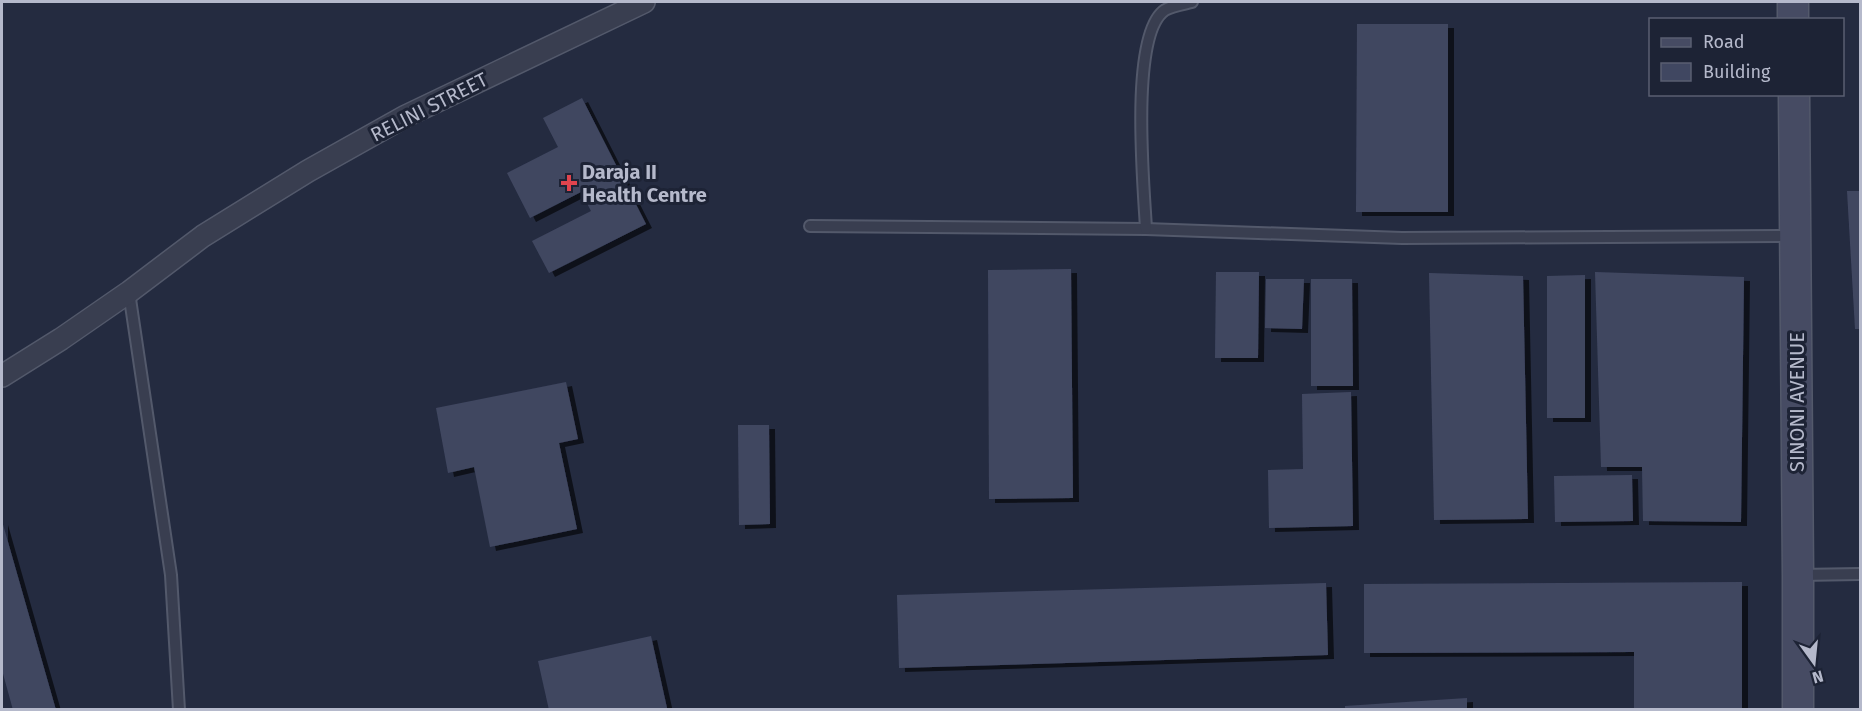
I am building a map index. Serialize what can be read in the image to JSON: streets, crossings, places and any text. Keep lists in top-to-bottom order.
{
  "streets": {
    "street": ["RELINI STREET", "SINONI AVENUE"]
  },
  "places": {
    "health": ["Daraja II Health Centre"]
  },
  "legend": ["Road", "Building"],
  "north": "bottom"
}
